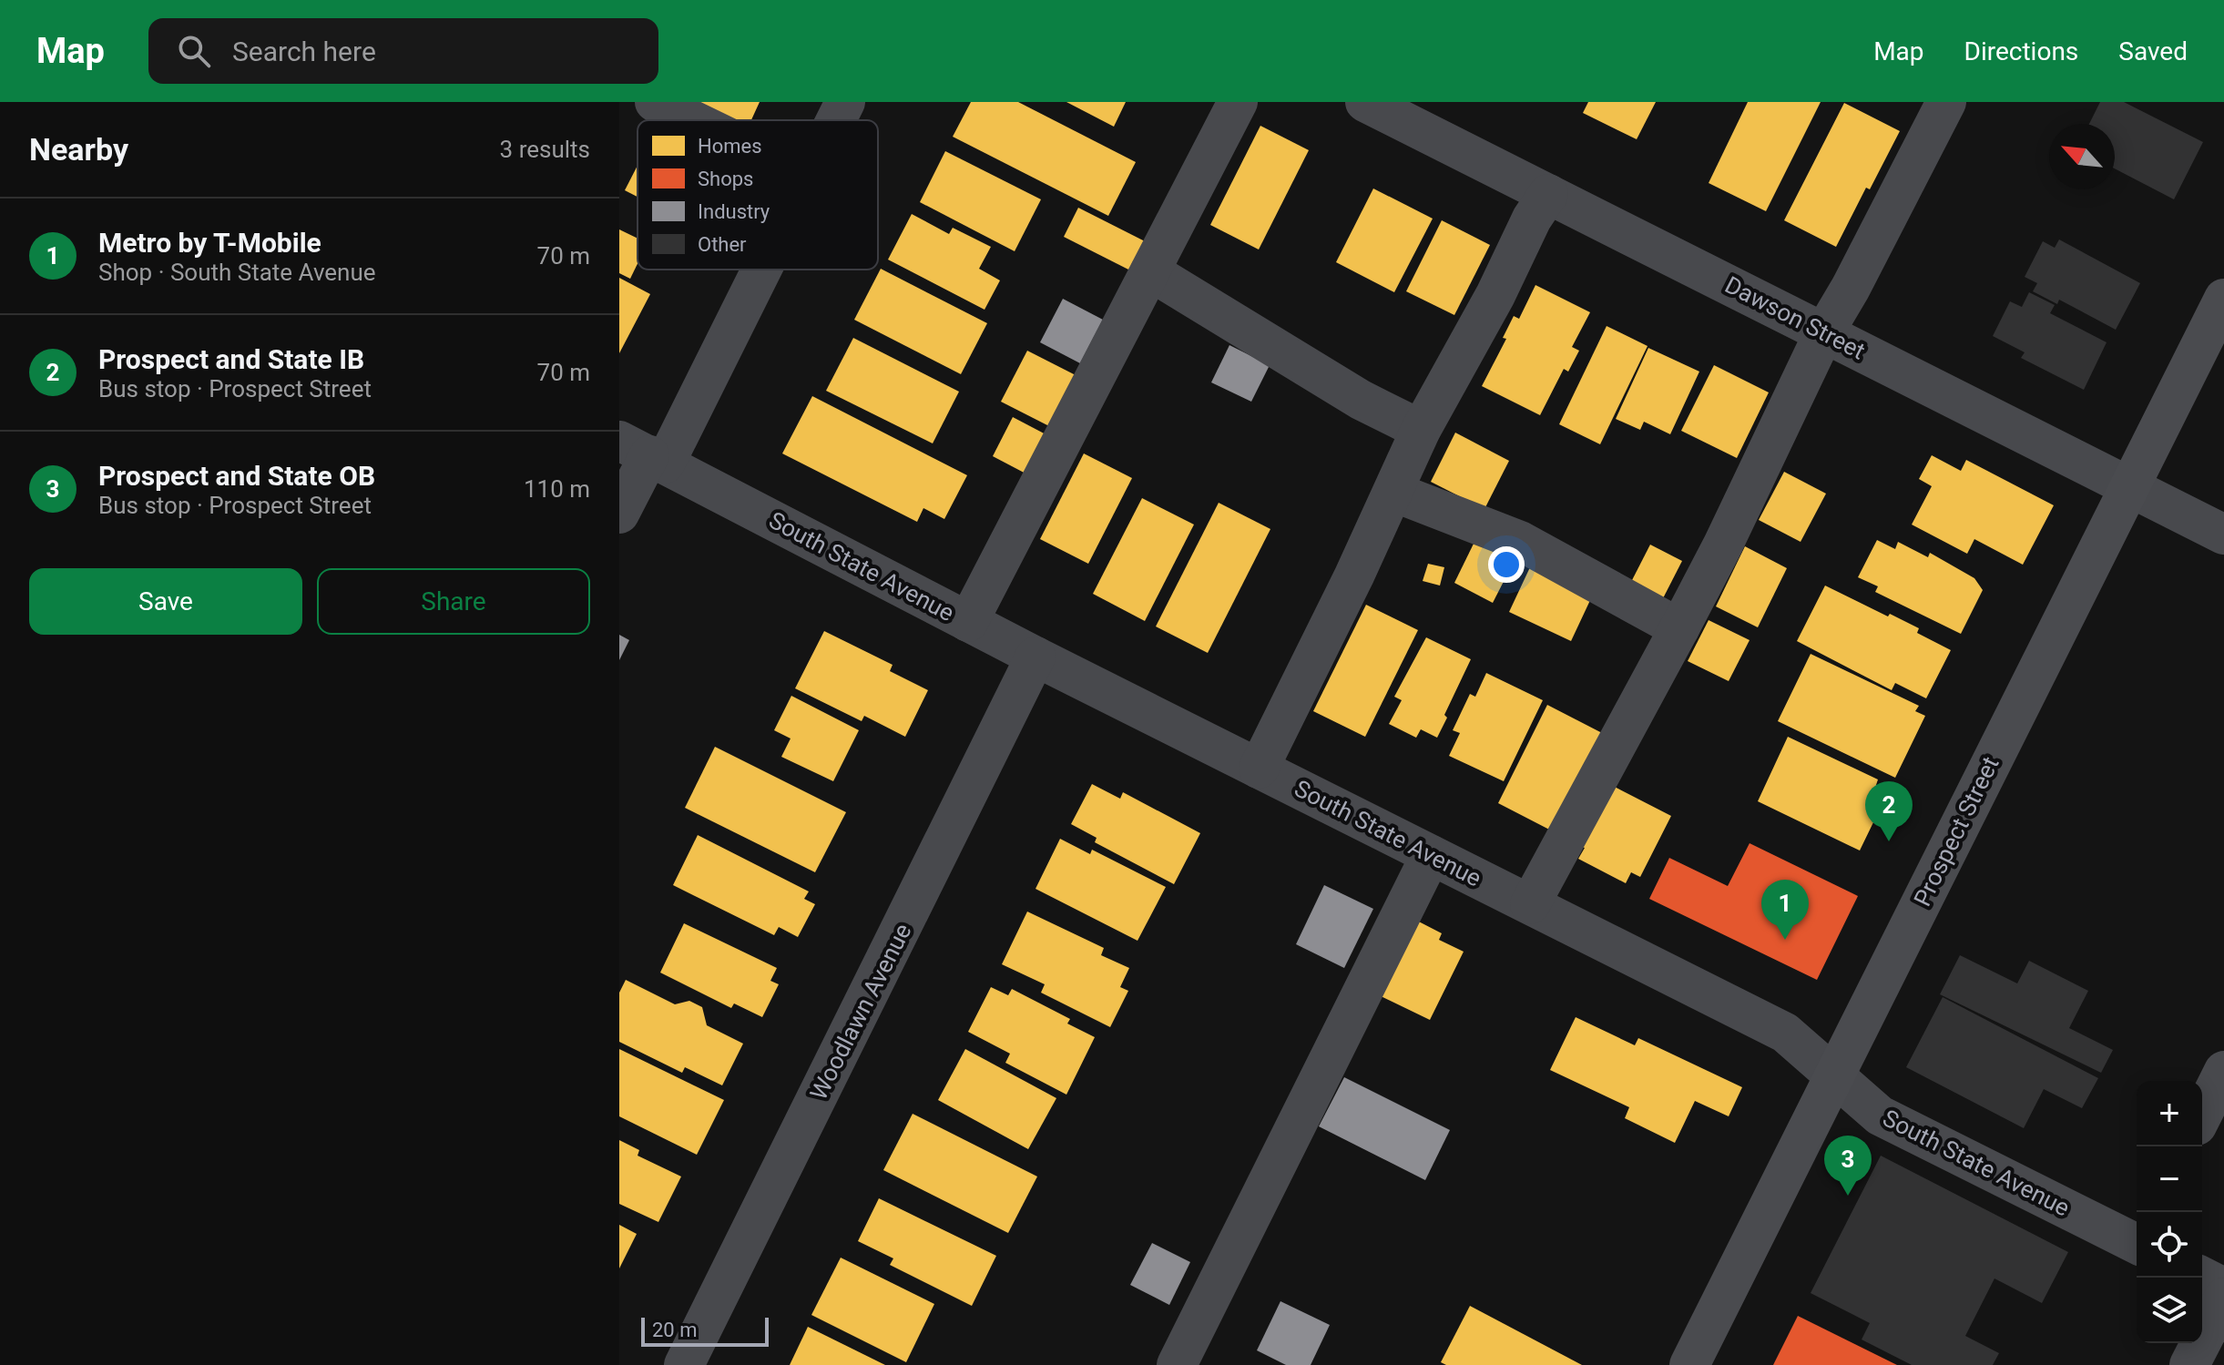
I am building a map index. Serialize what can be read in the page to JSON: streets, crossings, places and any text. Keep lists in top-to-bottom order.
{
  "streets": {
    "main road": ["Prospect Street"],
    "street": ["Dawson Street", "South State Avenue", "Woodlawn Avenue"]
  },
  "crossings": [
    ["Dawson Street", "Prospect Street"],
    ["South State Avenue", "Prospect Street"],
    ["South State Avenue", "Woodlawn Avenue"]
  ],
  "legend": [
    "Homes",
    "Shops",
    "Industry",
    "Other"
  ],
  "scale_bar": "20 m",
  "north": "top left",
  "page": {
    "header": "Map",
    "search": "Search here",
    "nav": ["Map", "Directions", "Saved"],
    "heading": ["Nearby", "3 results"],
    "list": [
      {
        "mark": "1",
        "name": "Metro by T-Mobile",
        "note": "Shop · South State Avenue",
        "value": "70 m"
      },
      {
        "mark": "2",
        "name": "Prospect and State IB",
        "note": "Bus stop · Prospect Street",
        "value": "70 m"
      },
      {
        "mark": "3",
        "name": "Prospect and State OB",
        "note": "Bus stop · Prospect Street",
        "value": "110 m"
      }
    ],
    "buttons": ["Save", "Share"],
    "pins": ["2", "1", "3"],
    "map_buttons": ["+", "−"],
    "scale": "20 m"
  }
}
